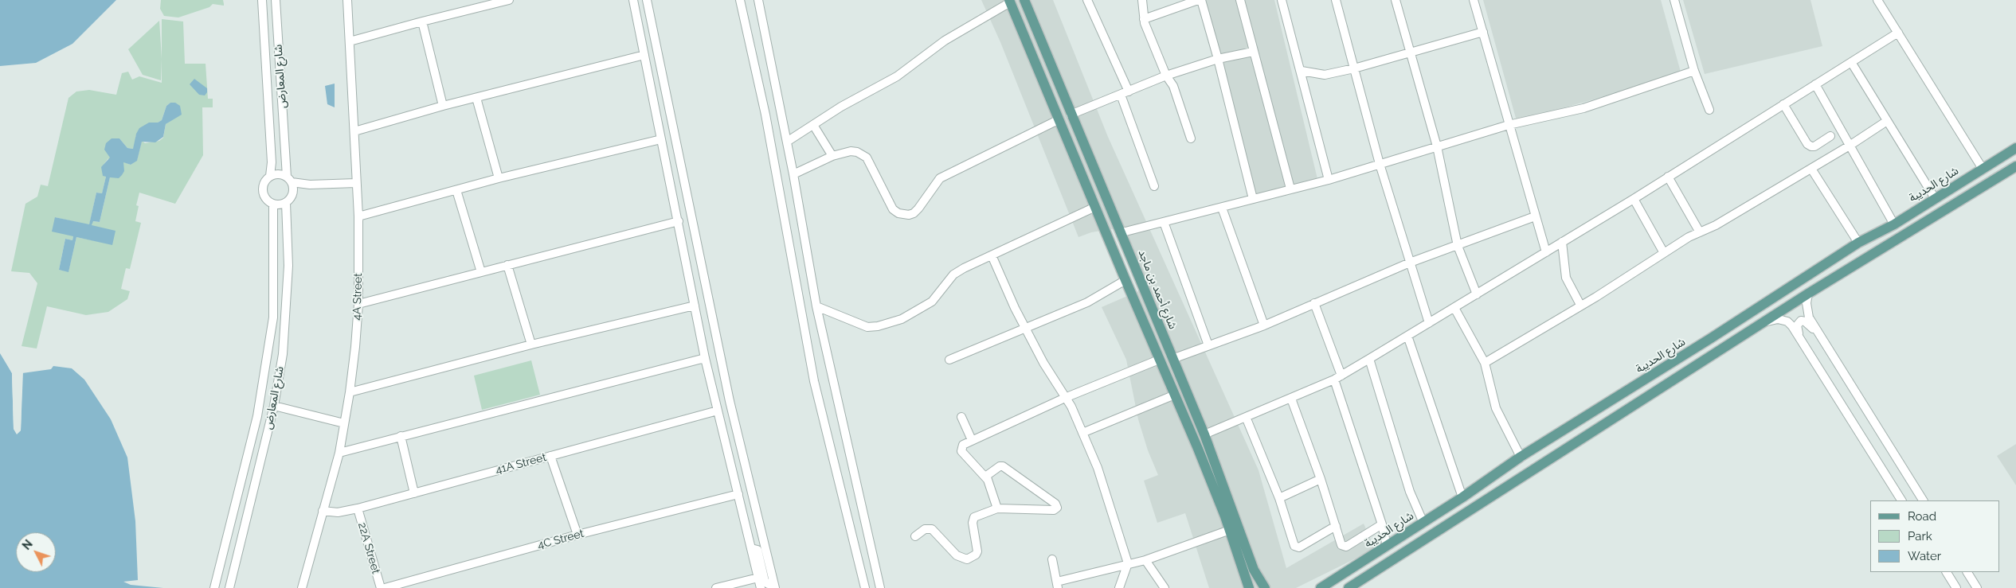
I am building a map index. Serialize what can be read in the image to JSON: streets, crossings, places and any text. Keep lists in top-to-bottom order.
{
  "streets": {
    "main road": ["شارع الحديبة", "شارع أحمد بن ماجد"],
    "street": [
      "شارع المعارض",
      "4A Street",
      "41A Street",
      "4C Street",
      "22A Street"
    ]
  },
  "crossings": [
    ["4A Street", "41A Street"],
    ["41A Street", "22A Street"]
  ],
  "legend": ["Road", "Park", "Water"],
  "north": "top left"
}
